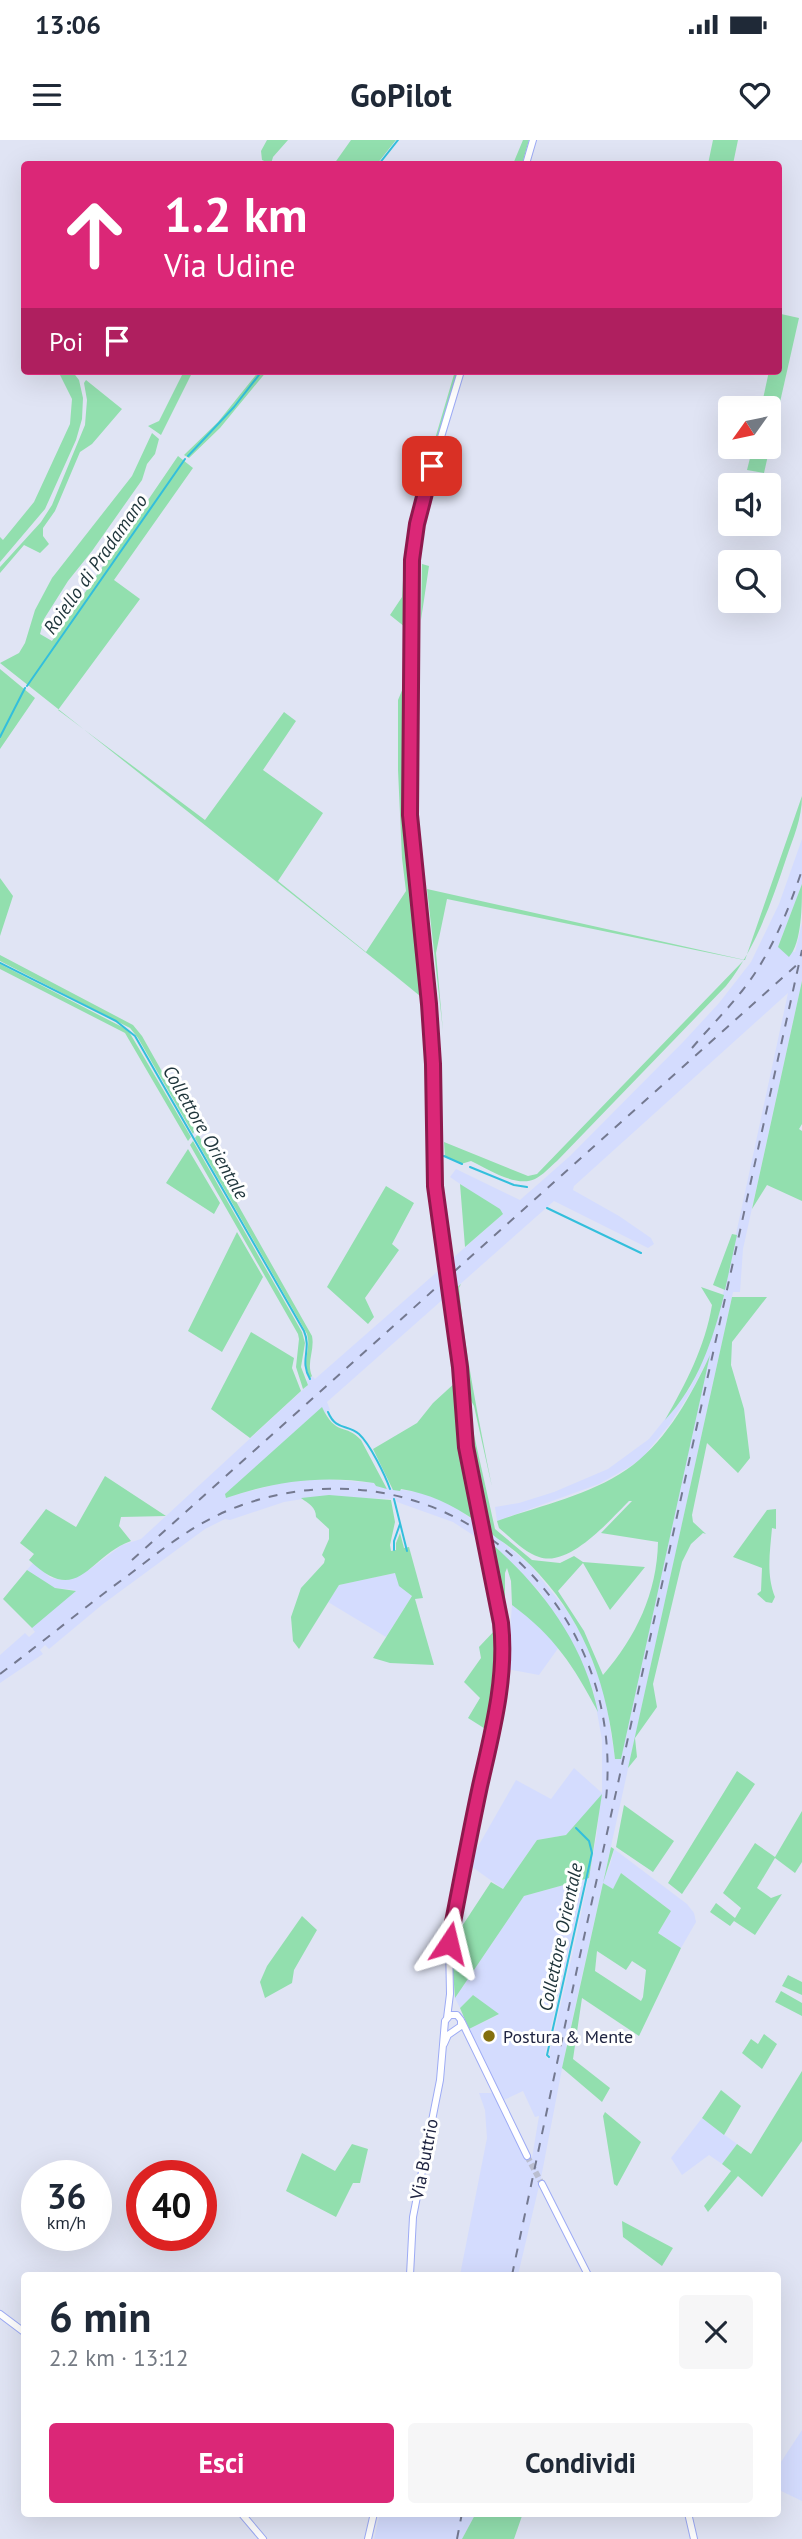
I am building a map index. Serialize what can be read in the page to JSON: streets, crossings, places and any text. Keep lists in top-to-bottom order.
{
  "streets": {
    "street": ["Via Buttrio"]
  },
  "water": ["Roiello di Pradamano", "Collettore Orientale"],
  "places": ["Postura & Mente"],
  "north": "bottom left",
  "page": {
    "status": "13:06",
    "header": "GoPilot",
    "turn": ["1.2 km", "Via Udine"],
    "then": "Poi",
    "speed": "36 km/h",
    "limit": "40",
    "heading": ["6 min", "2.2 km · 13:12"],
    "buttons": ["Esci", "Condividi"]
  }
}
